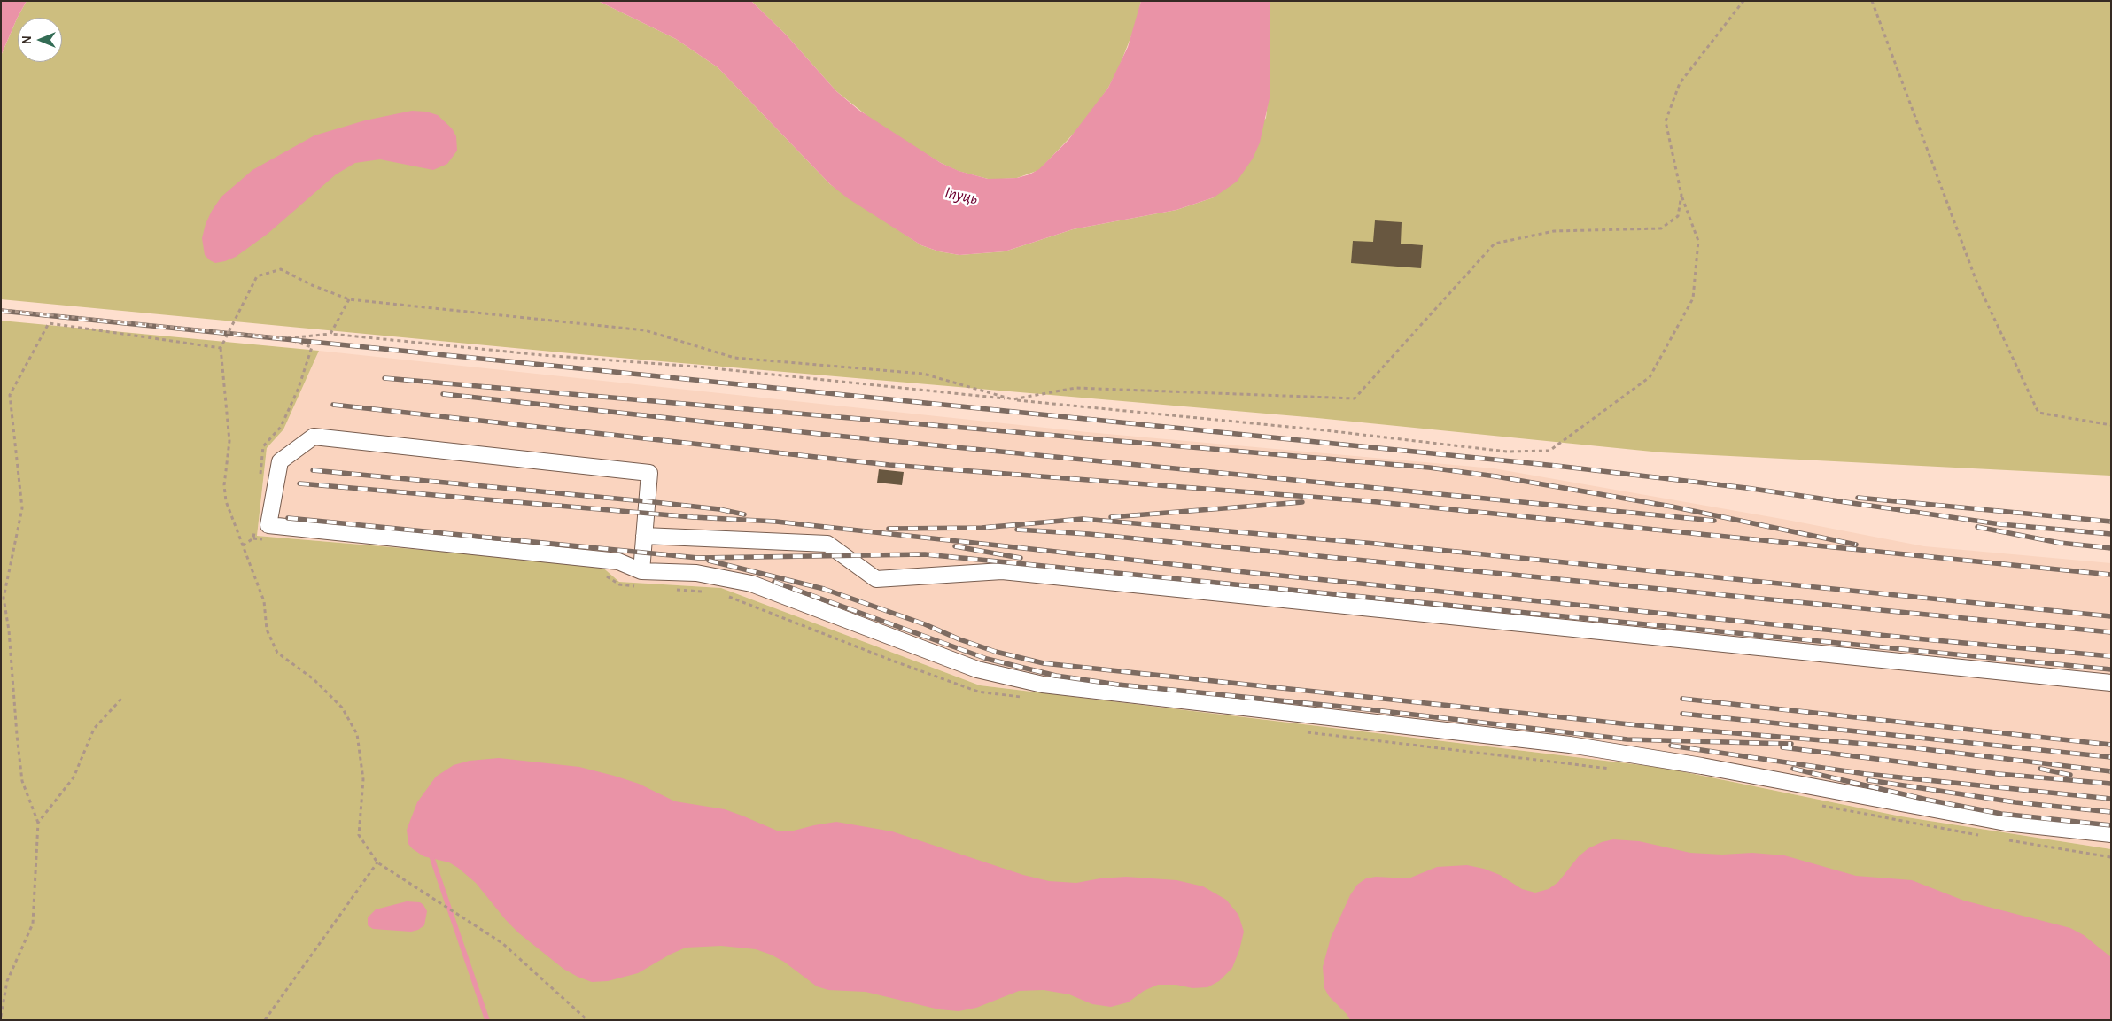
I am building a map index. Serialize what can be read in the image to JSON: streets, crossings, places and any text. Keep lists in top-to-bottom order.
{
  "water": ["Іпуць"],
  "north": "left"
}
